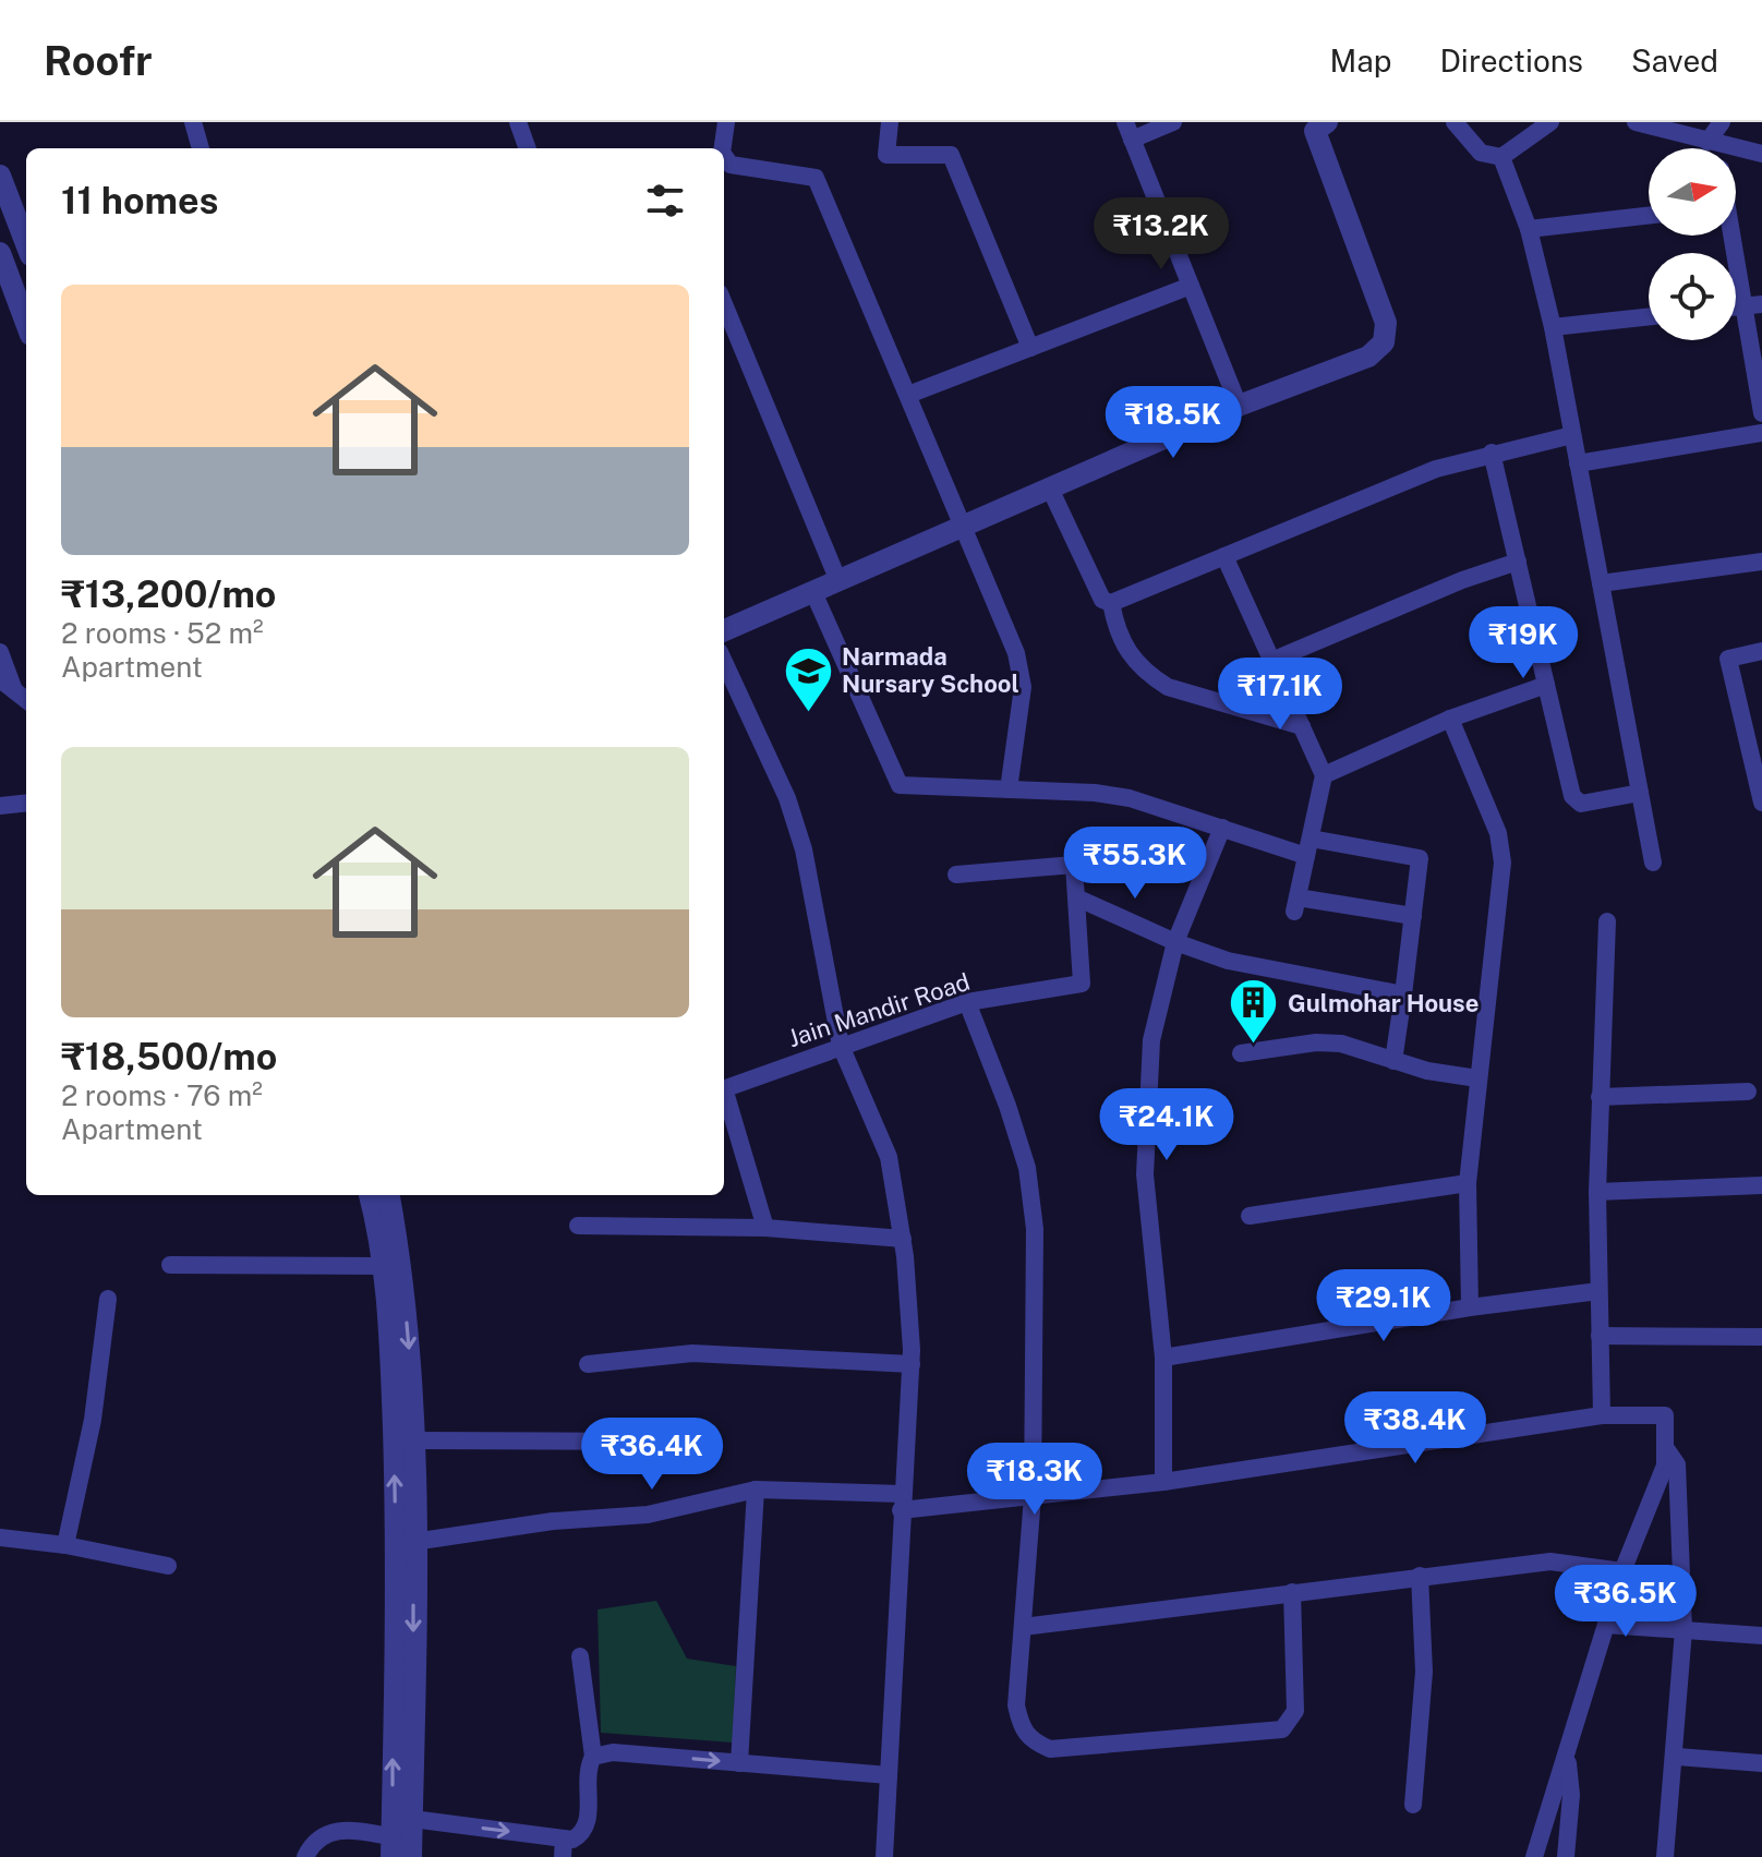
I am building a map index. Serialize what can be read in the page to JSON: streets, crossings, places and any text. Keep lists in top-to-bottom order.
{
  "streets": {
    "street": ["Jain Mandir Road"]
  },
  "places": {
    "school or university": ["Narmada Nursary School"],
    "building": ["Gulmohar House"]
  },
  "north": "right",
  "page": {
    "header": "Roofr",
    "nav": ["Map", "Directions", "Saved"],
    "heading": "11 homes",
    "price": [
      "₹13.2K",
      "₹18.5K",
      "₹19K",
      "₹17.1K",
      "₹55.3K",
      "₹24.1K",
      "₹29.1K",
      "₹38.4K",
      "₹36.4K",
      "₹18.3K",
      "₹36.5K"
    ],
    "list": [
      {
        "name": "₹13,200/mo",
        "note": "2 rooms · 52 m² · Apartment"
      },
      {
        "name": "₹18,500/mo",
        "note": "2 rooms · 76 m² · Apartment"
      }
    ]
  }
}
